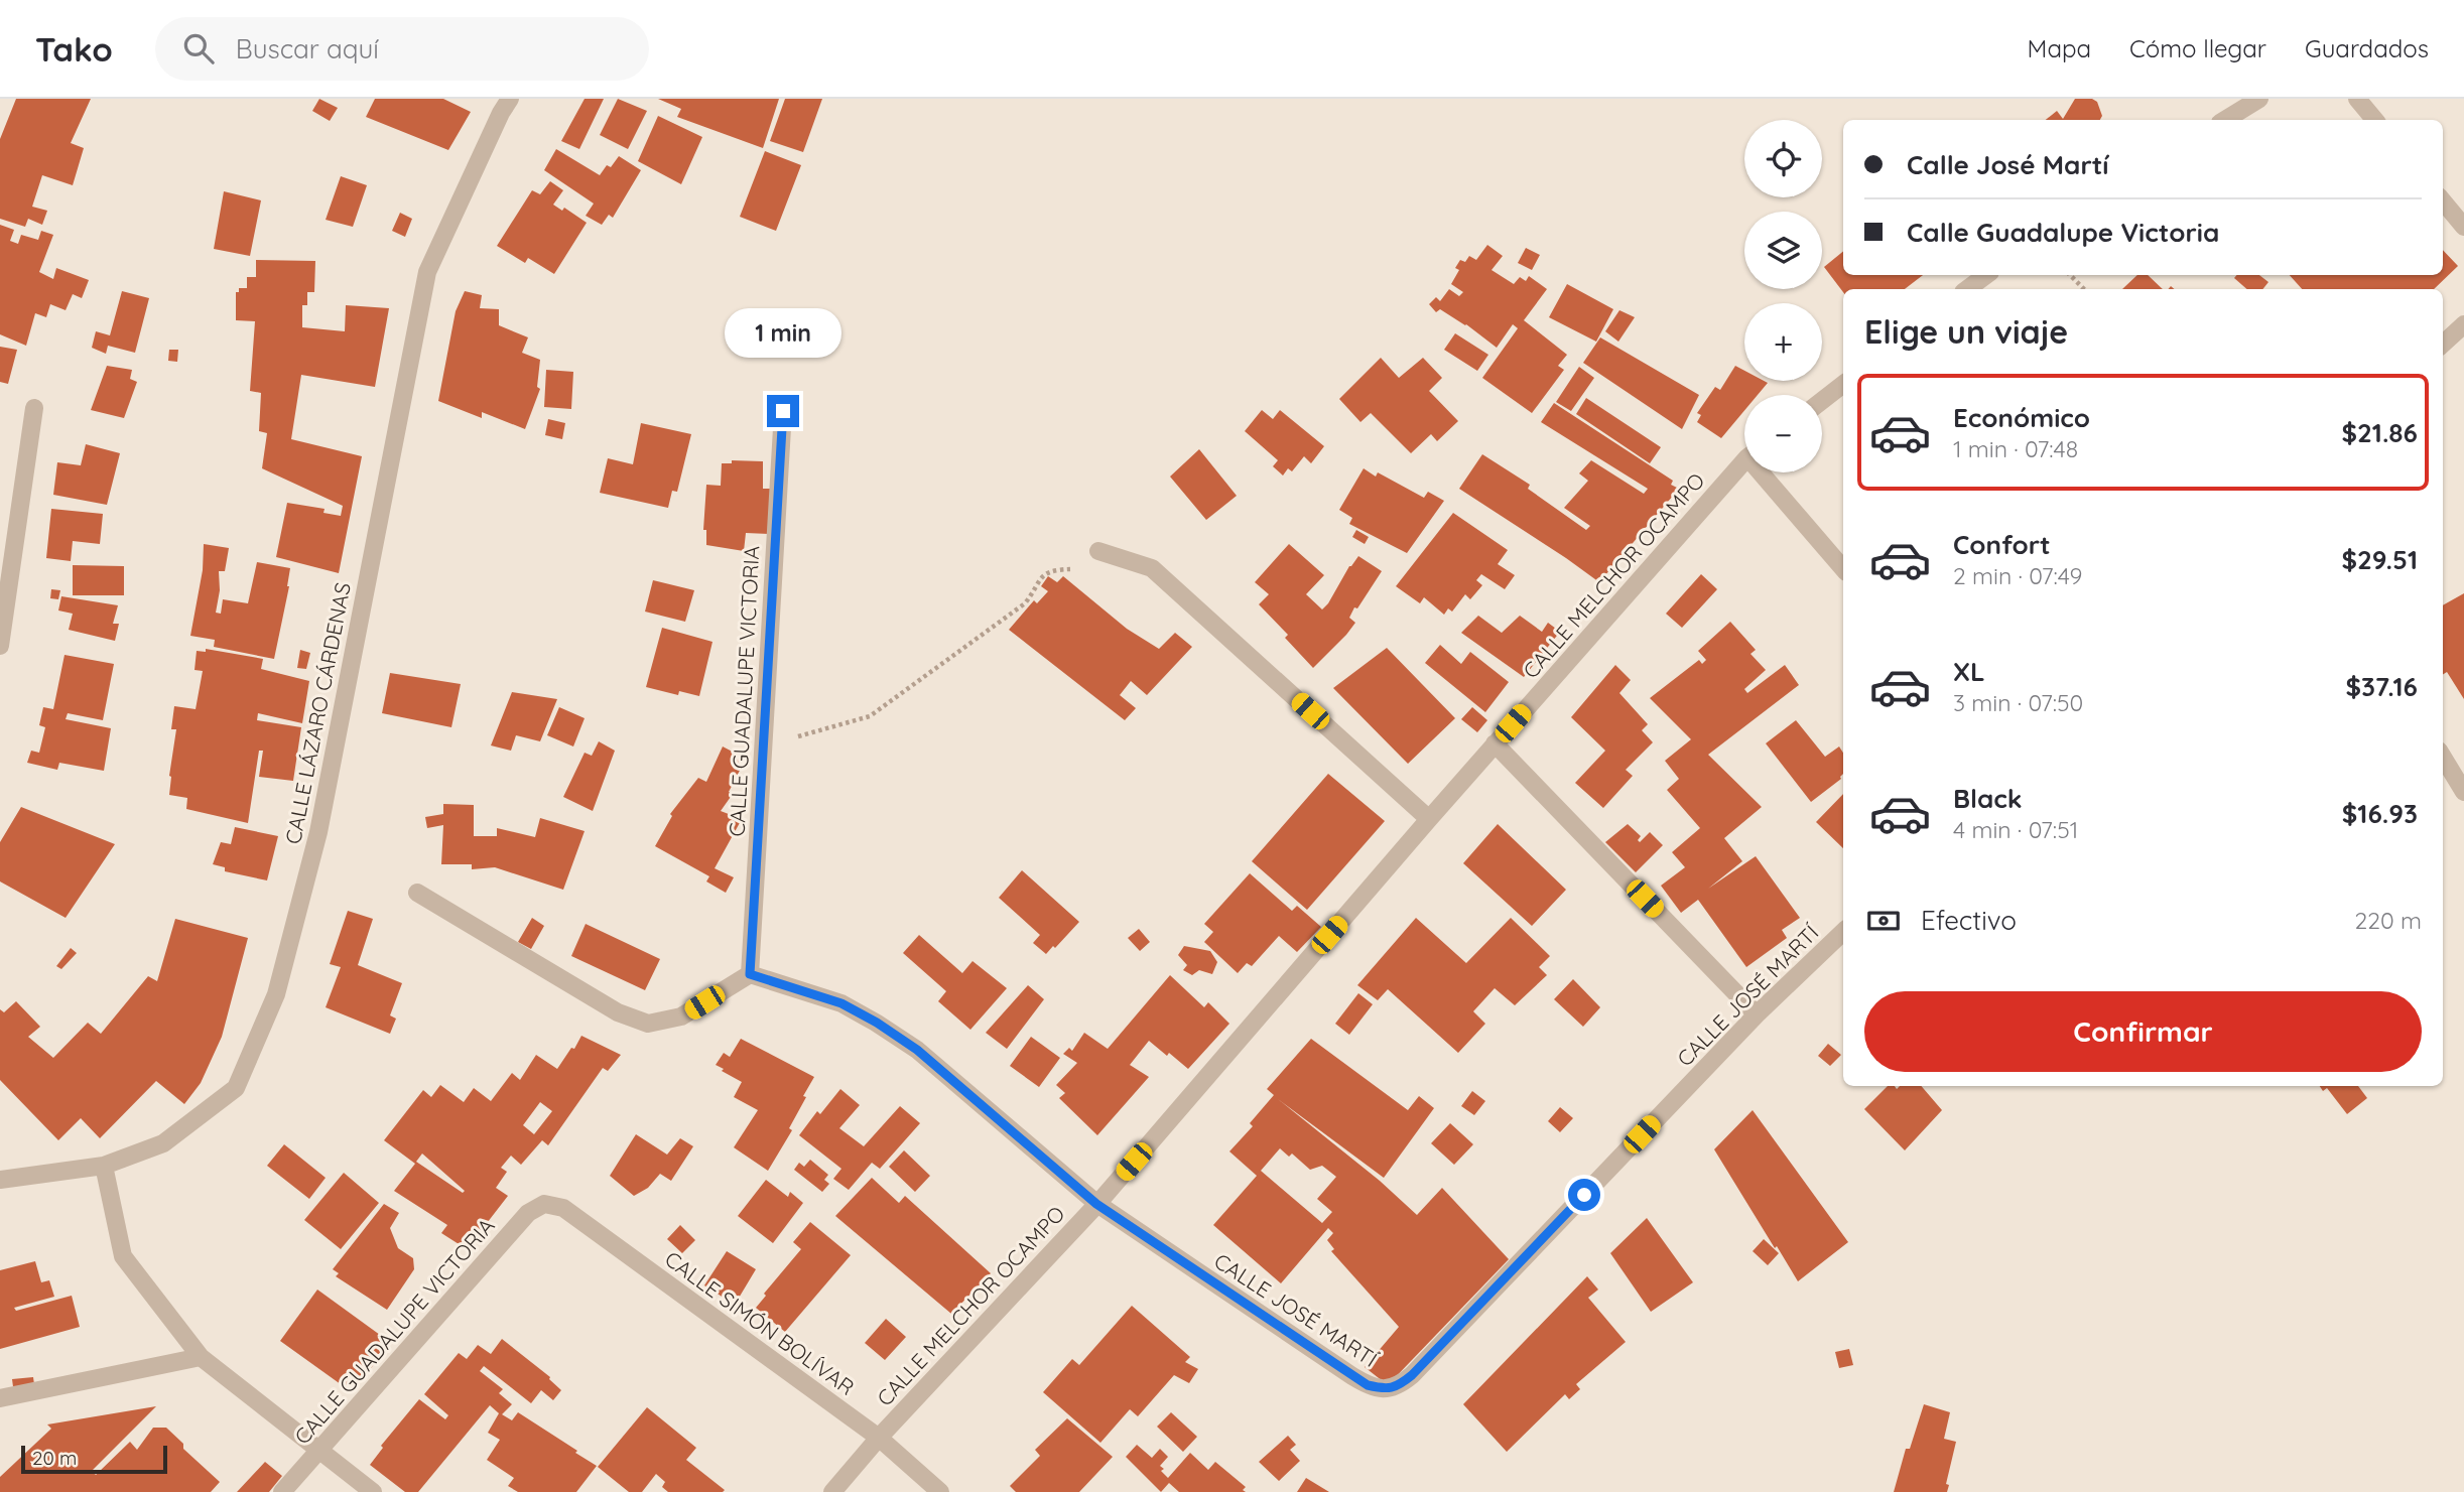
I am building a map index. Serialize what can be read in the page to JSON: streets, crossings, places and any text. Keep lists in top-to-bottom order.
{
  "streets": {
    "street": [
      "CALLE MELCHOR OCAMPO",
      "CALLE GUADALUPE VICTORIA",
      "CALLE LÁZARO CÁRDENAS",
      "CALLE JOSÉ MARTÍ",
      "CALLE SIMÓN BOLÍVAR"
    ]
  },
  "crossings": [
    ["CALLE MELCHOR OCAMPO", "CALLE JOSÉ MARTÍ"],
    ["CALLE MELCHOR OCAMPO", "CALLE SIMÓN BOLÍVAR"],
    ["CALLE GUADALUPE VICTORIA", "CALLE JOSÉ MARTÍ"],
    ["CALLE GUADALUPE VICTORIA", "CALLE SIMÓN BOLÍVAR"]
  ],
  "scale_bar": "20 m",
  "page": {
    "header": "Tako",
    "search": "Buscar aquí",
    "nav": ["Mapa", "Cómo llegar", "Guardados"],
    "map_buttons": ["+", "−"],
    "banner": ["Calle José Martí", "Calle Guadalupe Victoria"],
    "heading": "Elige un viaje",
    "bubble": "1 min",
    "list": [
      {
        "name": "Económico",
        "note": "1 min · 07:48",
        "value": "$21.86"
      },
      {
        "name": "Confort",
        "note": "2 min · 07:49",
        "value": "$29.51"
      },
      {
        "name": "XL",
        "note": "3 min · 07:50",
        "value": "$37.16"
      },
      {
        "name": "Black",
        "note": "4 min · 07:51",
        "value": "$16.93"
      }
    ],
    "pay": ["Efectivo", "220 m"],
    "buttons": "Confirmar",
    "scale": "20 m"
  }
}
